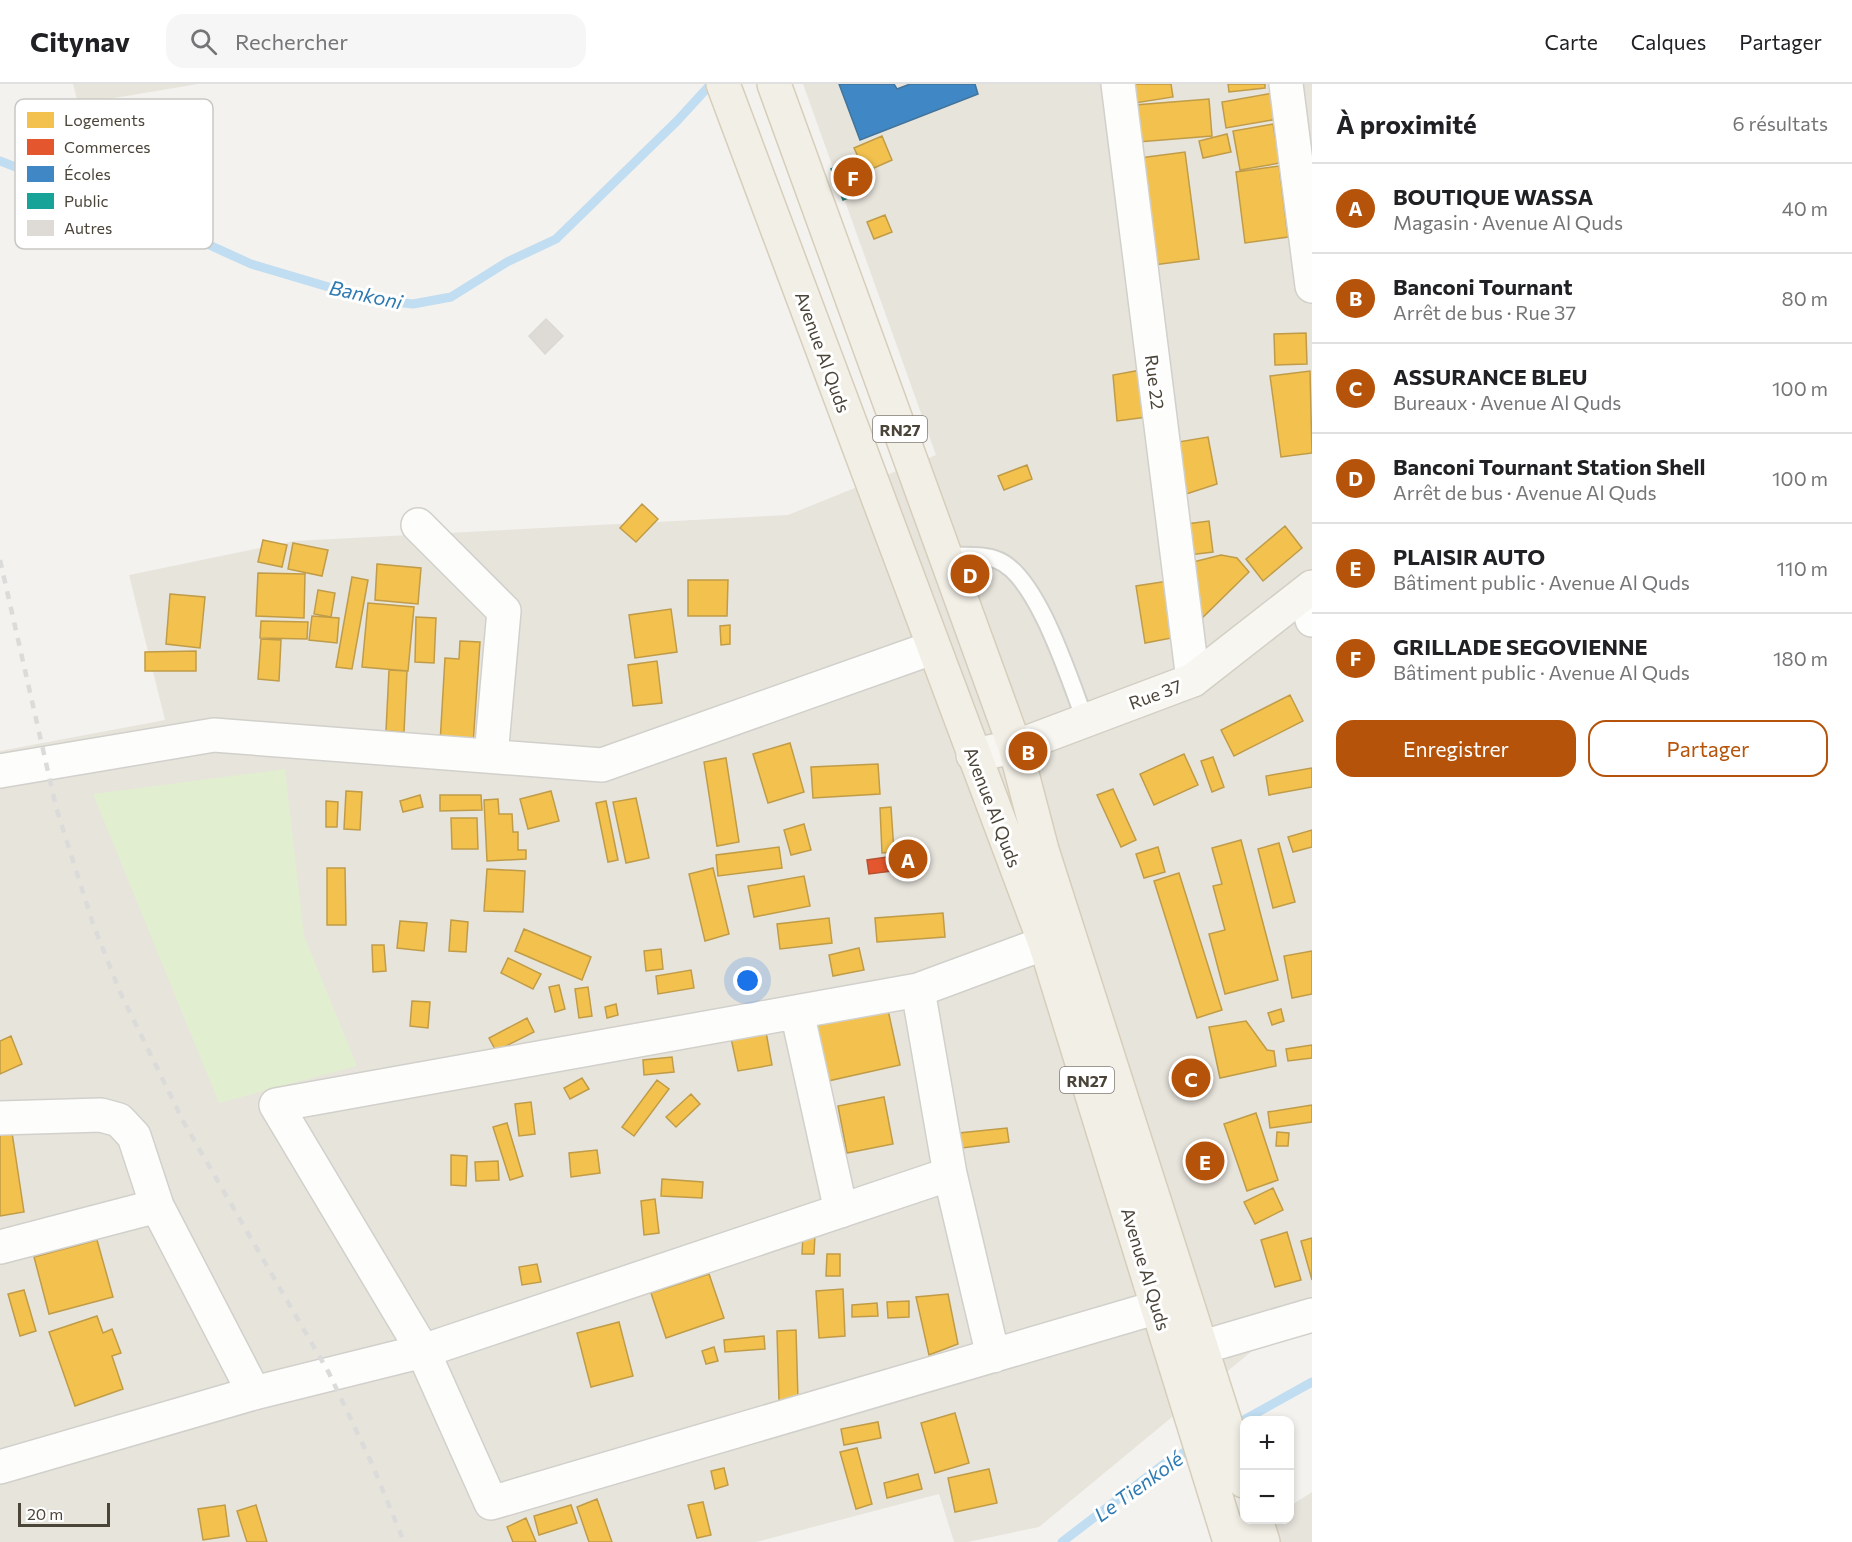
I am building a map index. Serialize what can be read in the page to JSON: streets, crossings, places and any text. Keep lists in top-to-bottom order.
{
  "streets": {
    "main road": ["Avenue Al Quds", "RN27", "Rue 37"],
    "street": ["Rue 22"]
  },
  "crossings": [
    ["Avenue Al Quds", "Rue 37"],
    ["Rue 22", "Rue 37"]
  ],
  "water": ["Bankoni", "Le Tienkolé"],
  "legend": [
    "Logements",
    "Commerces",
    "Écoles",
    "Public",
    "Autres"
  ],
  "scale_bar": "20 m",
  "page": {
    "header": "Citynav",
    "search": "Rechercher",
    "nav": ["Carte", "Calques", "Partager"],
    "heading": ["À proximité", "6 résultats"],
    "pins": [
      "F",
      "D",
      "B",
      "A",
      "C",
      "E"
    ],
    "list": [
      {
        "mark": "A",
        "name": "BOUTIQUE WASSA",
        "note": "Magasin · Avenue Al Quds",
        "value": "40 m"
      },
      {
        "mark": "B",
        "name": "Banconi Tournant",
        "note": "Arrêt de bus · Rue 37",
        "value": "80 m"
      },
      {
        "mark": "C",
        "name": "ASSURANCE BLEU",
        "note": "Bureaux · Avenue Al Quds",
        "value": "100 m"
      },
      {
        "mark": "D",
        "name": "Banconi Tournant Station Shell",
        "note": "Arrêt de bus · Avenue Al Quds",
        "value": "100 m"
      },
      {
        "mark": "E",
        "name": "PLAISIR AUTO",
        "note": "Bâtiment public · Avenue Al Quds",
        "value": "110 m"
      },
      {
        "mark": "F",
        "name": "GRILLADE SEGOVIENNE",
        "note": "Bâtiment public · Avenue Al Quds",
        "value": "180 m"
      }
    ],
    "buttons": ["Enregistrer", "Partager"],
    "map_buttons": ["+", "−"],
    "scale": "20 m"
  }
}
